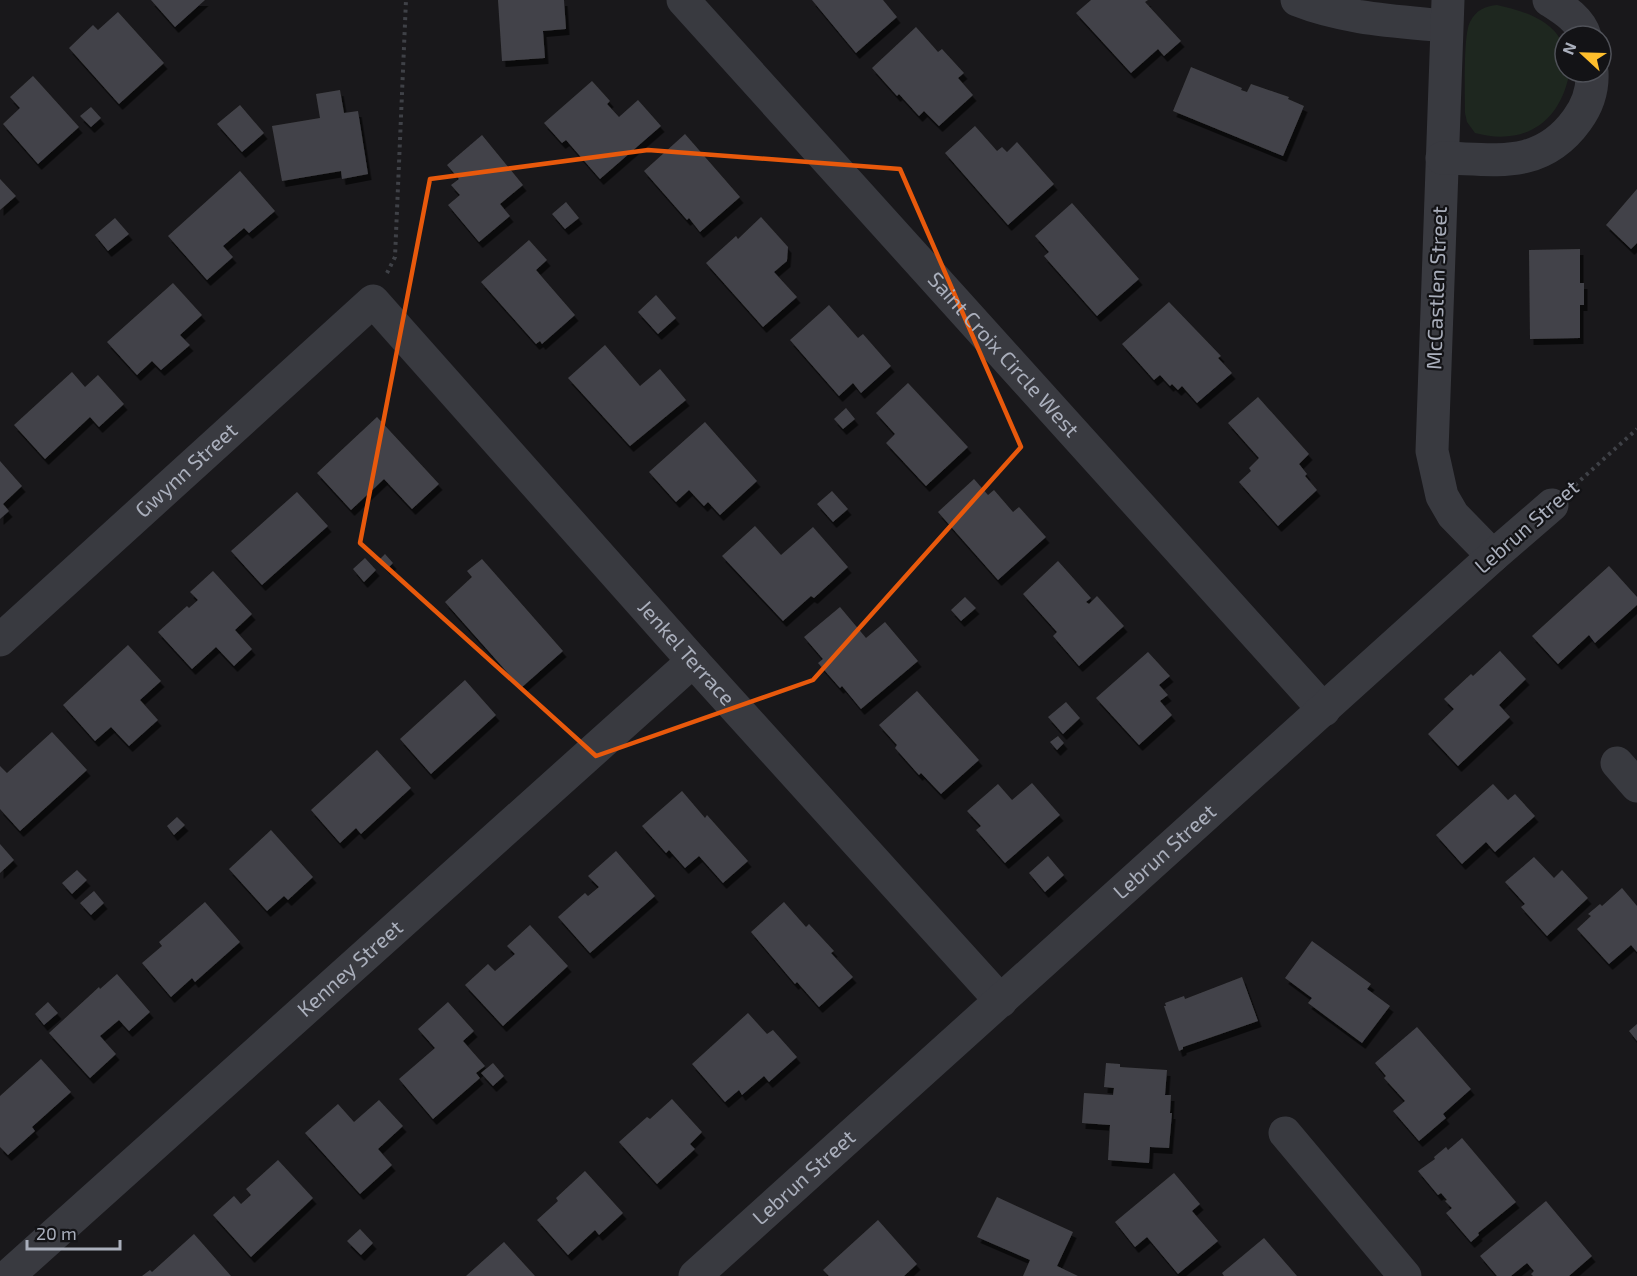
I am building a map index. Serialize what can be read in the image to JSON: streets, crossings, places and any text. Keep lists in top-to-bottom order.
{
  "streets": {
    "street": [
      "McCastlen Street",
      "Saint Croix Circle West",
      "Gwynn Street",
      "Lebrun Street",
      "Jenkel Terrace",
      "Kenney Street"
    ]
  },
  "crossings": [
    ["McCastlen Street", "Lebrun Street"],
    ["Saint Croix Circle West", "Lebrun Street"],
    ["Gwynn Street", "Jenkel Terrace"],
    ["Lebrun Street", "Jenkel Terrace"],
    ["Jenkel Terrace", "Kenney Street"]
  ],
  "scale_bar": "20 m",
  "north": "left"
}
